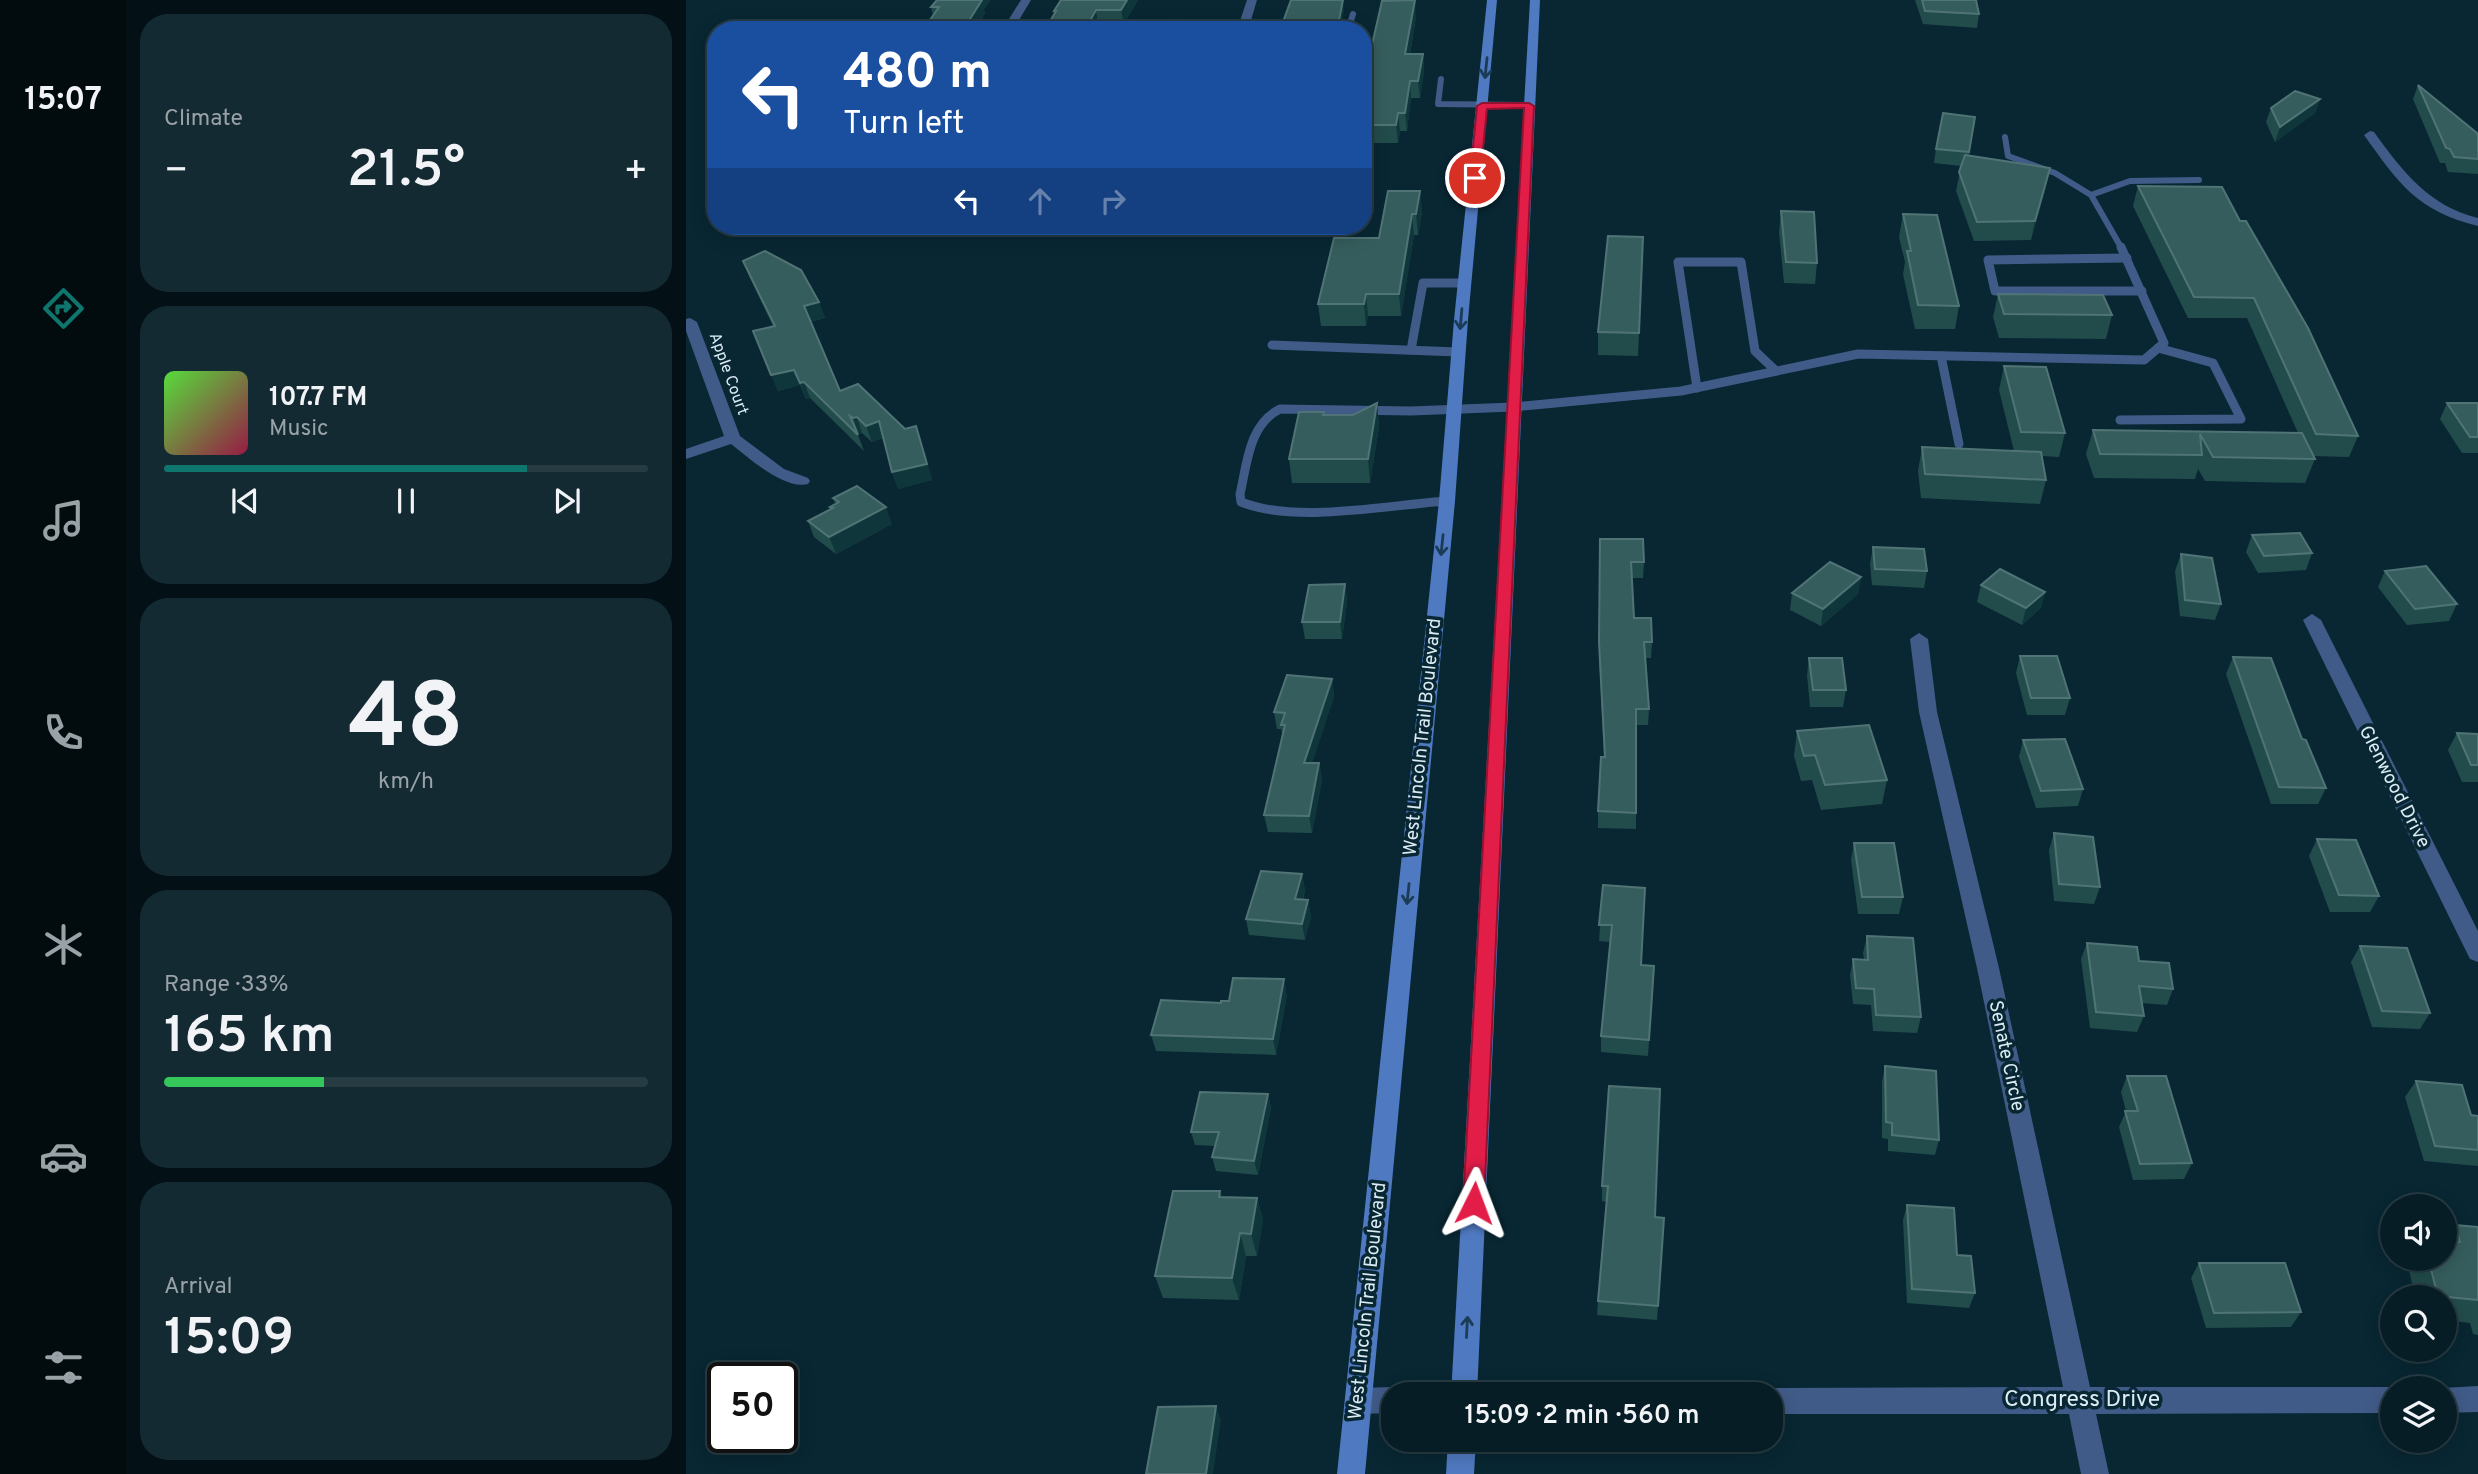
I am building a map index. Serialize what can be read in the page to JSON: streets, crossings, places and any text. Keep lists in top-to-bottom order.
{
  "streets": {
    "main road": ["West Lincoln Trail Boulevard"],
    "street": [
      "Apple Court",
      "Glenwood Drive",
      "Senate Circle",
      "Congress Drive"
    ]
  },
  "crossings": [
    ["Senate Circle", "Congress Drive"]
  ],
  "page": {
    "tabs": "15:07",
    "tile": [
      "Climate",
      ["48", "km/h"],
      ["Range · 33%", "165 km"],
      ["Arrival", "15:09"]
    ],
    "turn": ["480 m", "Turn left"],
    "heat": ["−", "21.5°", "+"],
    "song": ["107.7 FM", "Music"],
    "limit": "50",
    "trip": "15:09 · 2 min · 560 m"
  }
}
